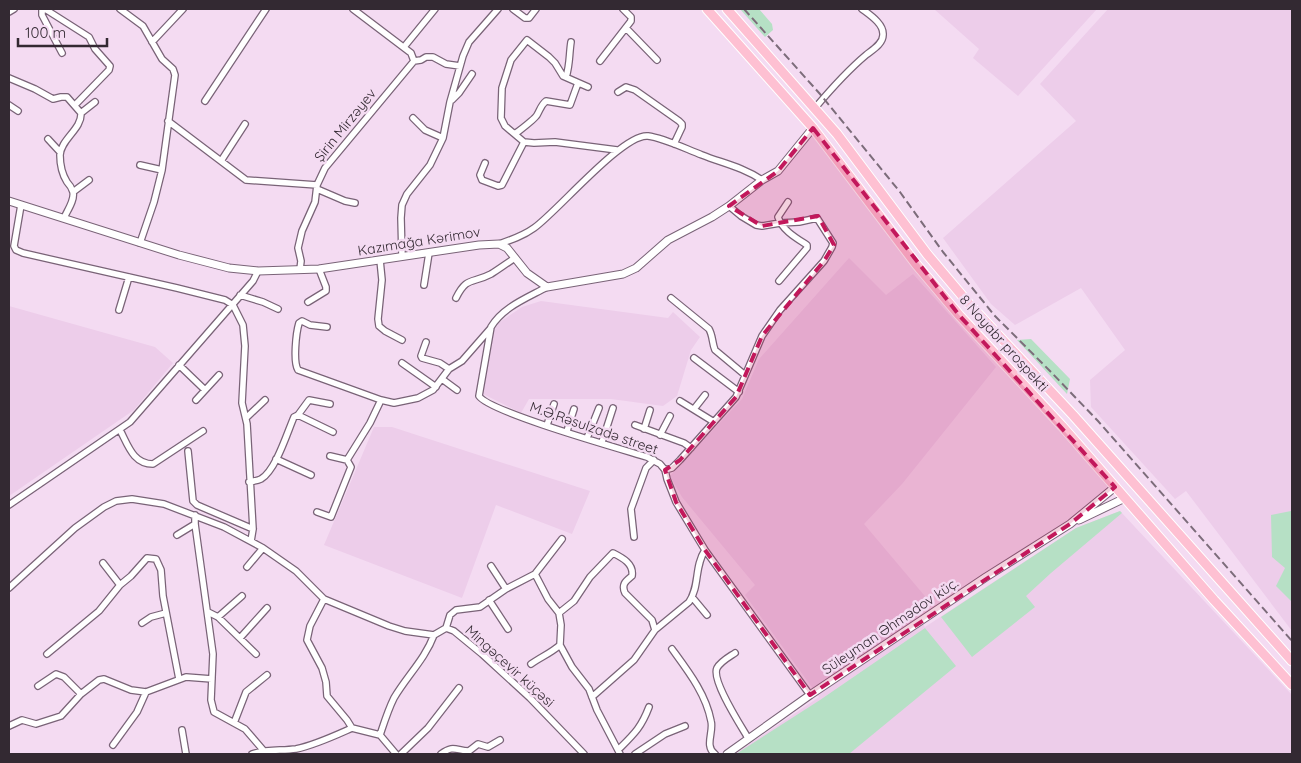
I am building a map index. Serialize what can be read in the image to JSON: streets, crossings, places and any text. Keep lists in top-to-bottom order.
{
  "streets": {
    "highway": ["8 Noyabr prospekti"],
    "street": [
      "Şirin Mirzəyev",
      "Kazımağa Kərimov",
      "M.Ə.Rəsulzadə street",
      "Süleyman Əhmədov küç.",
      "Mingəçevir küçəsi"
    ]
  },
  "crossings": [
    ["Şirin Mirzəyev", "Kazımağa Kərimov"],
    ["M.Ə.Rəsulzadə street", "Süleyman Əhmədov küç."]
  ],
  "scale_bar": "100 m"
}
